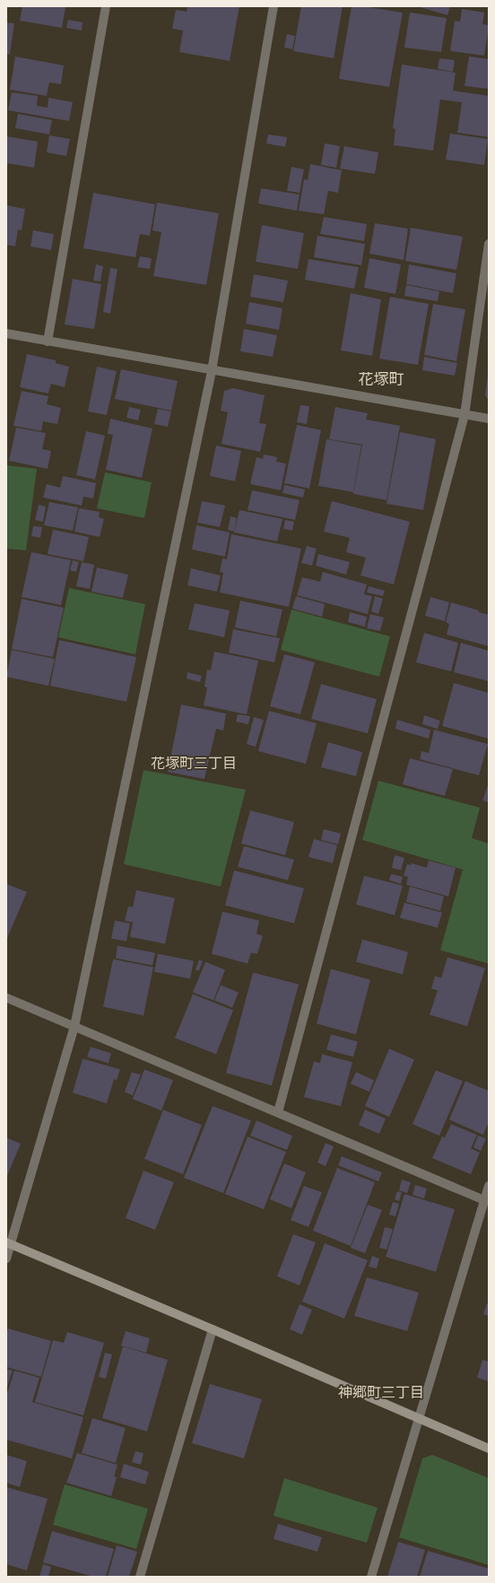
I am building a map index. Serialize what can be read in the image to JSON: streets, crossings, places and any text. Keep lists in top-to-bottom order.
{
  "districts": ["花塚町", "花塚町三丁目", "神郷町三丁目"]
}
